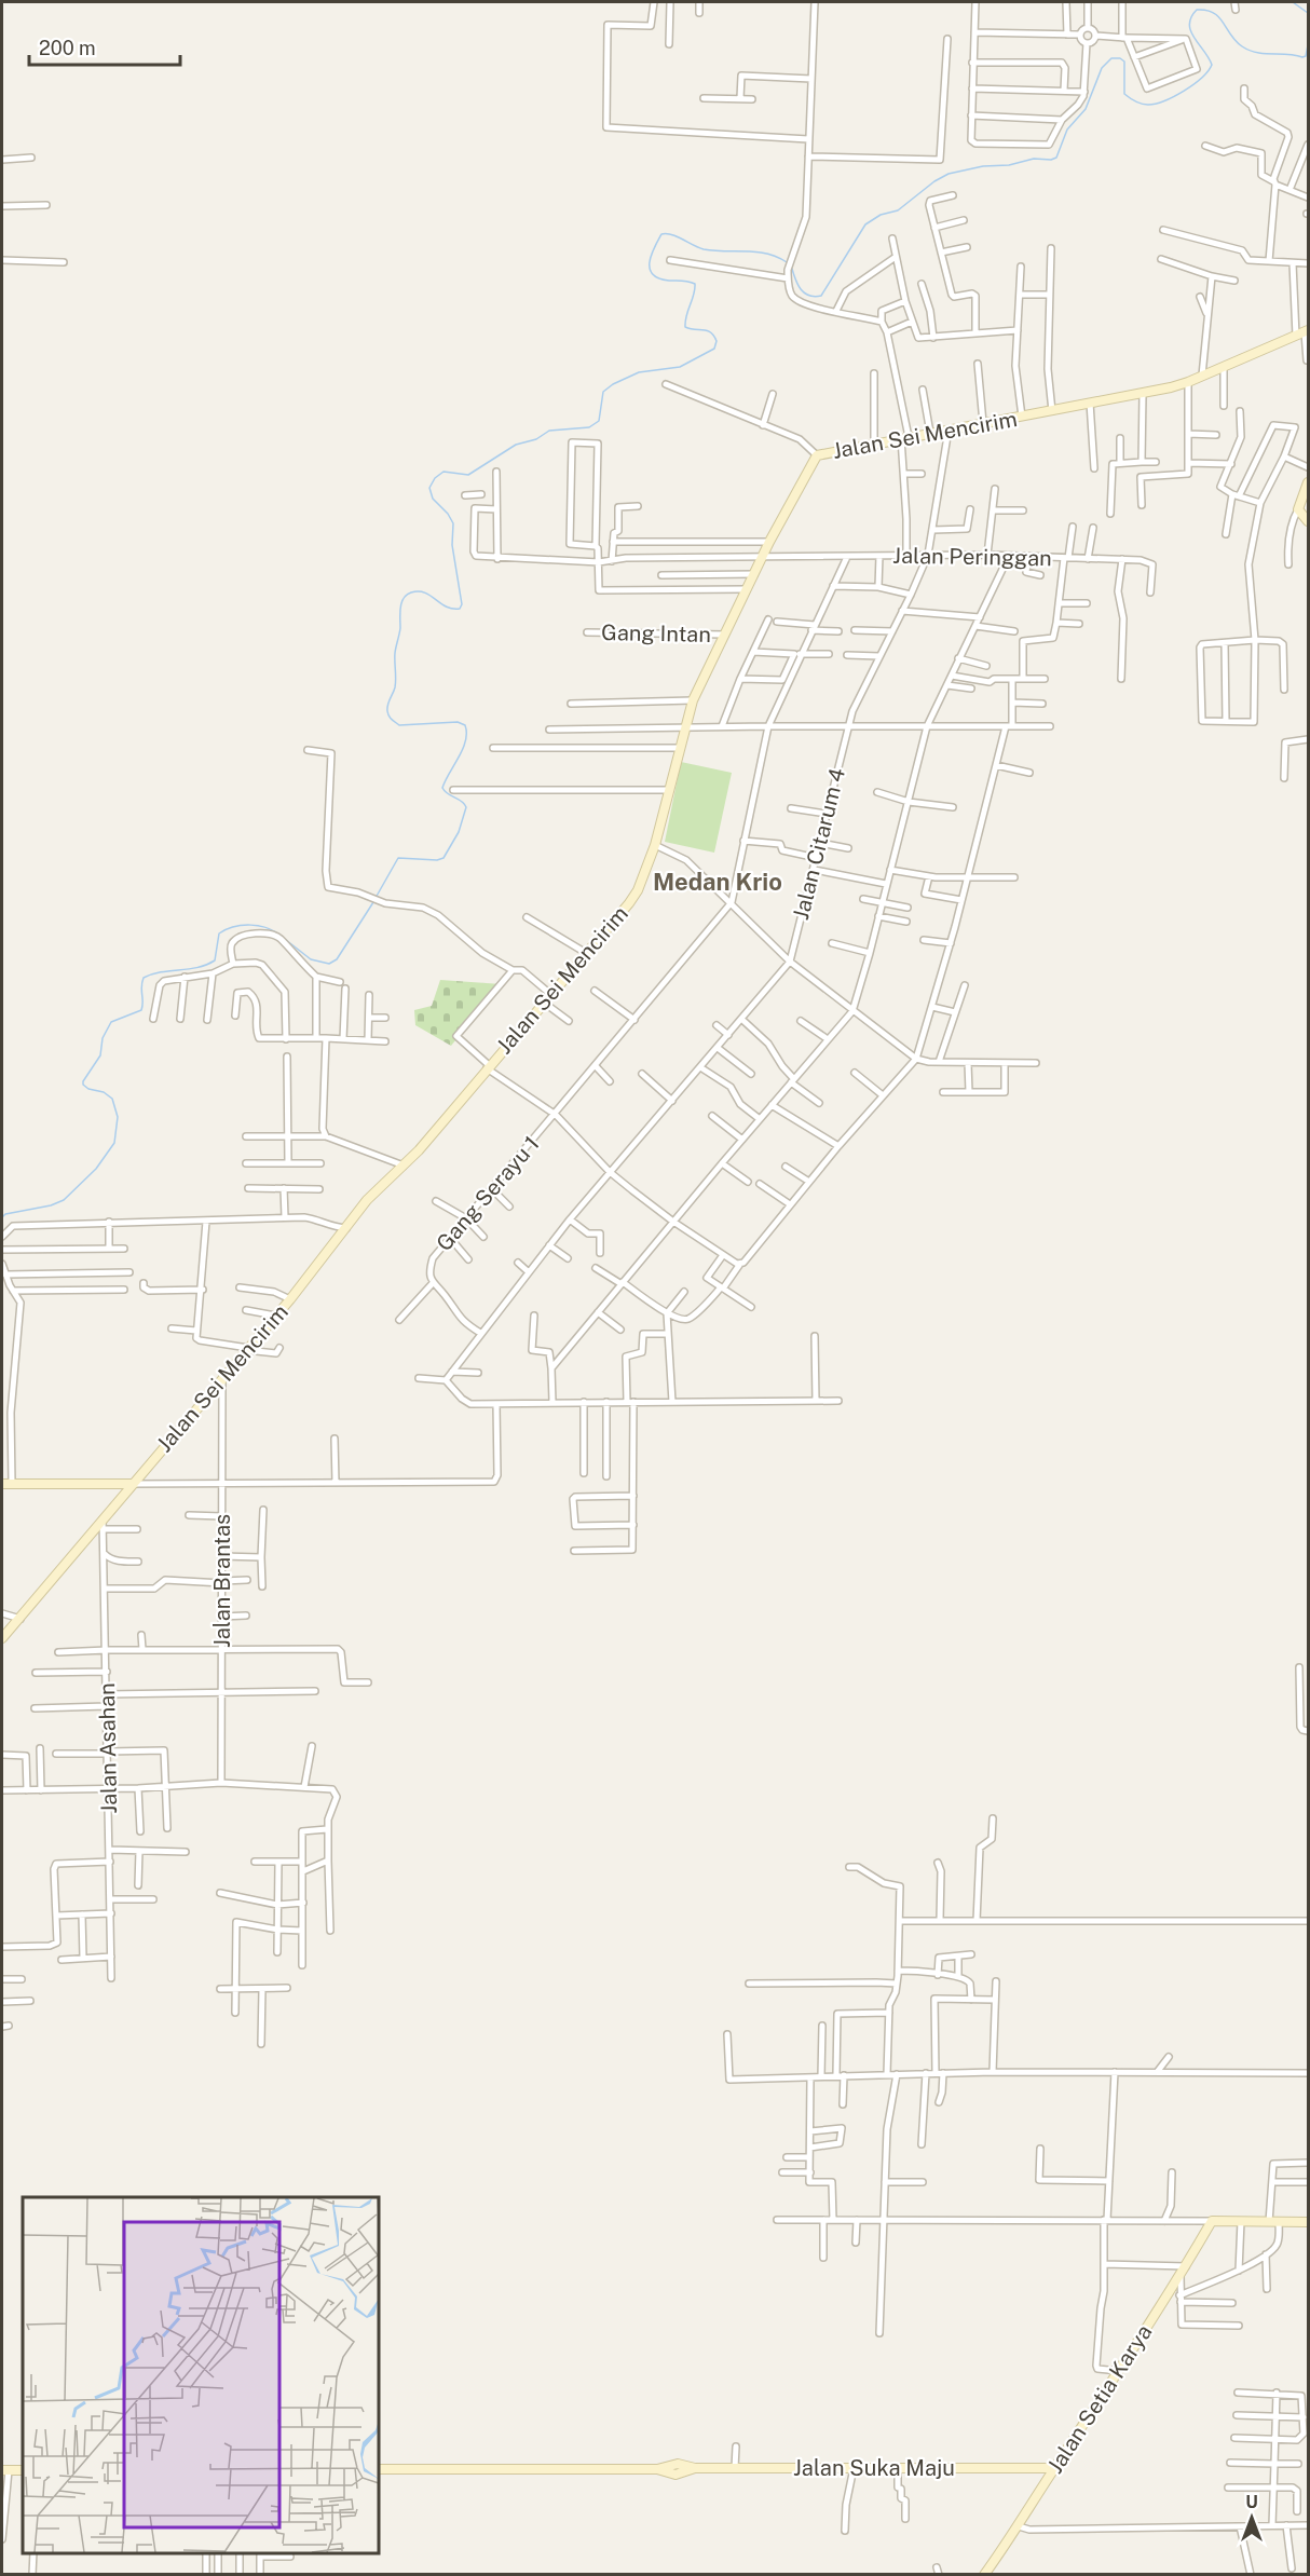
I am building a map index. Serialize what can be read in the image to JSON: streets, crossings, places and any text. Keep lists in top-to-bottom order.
{
  "streets": {
    "street": [
      "Jalan Sei Mencirim",
      "Jalan Peringgan",
      "Gang Intan",
      "Jalan Citarum 4",
      "Gang Serayu 1",
      "Jalan Brantas",
      "Jalan Asahan",
      "Jalan Setia Karya",
      "Jalan Suka Maju"
    ]
  },
  "crossings": [
    ["Jalan Sei Mencirim", "Jalan Peringgan"],
    ["Jalan Sei Mencirim", "Gang Intan"],
    ["Jalan Sei Mencirim", "Jalan Citarum 4"],
    ["Jalan Sei Mencirim", "Jalan Brantas"],
    ["Jalan Sei Mencirim", "Jalan Asahan"],
    ["Jalan Peringgan", "Jalan Citarum 4"],
    ["Jalan Setia Karya", "Jalan Suka Maju"]
  ],
  "districts": ["Medan Krio"],
  "scale_bar": "200 m",
  "north": "top"
}
